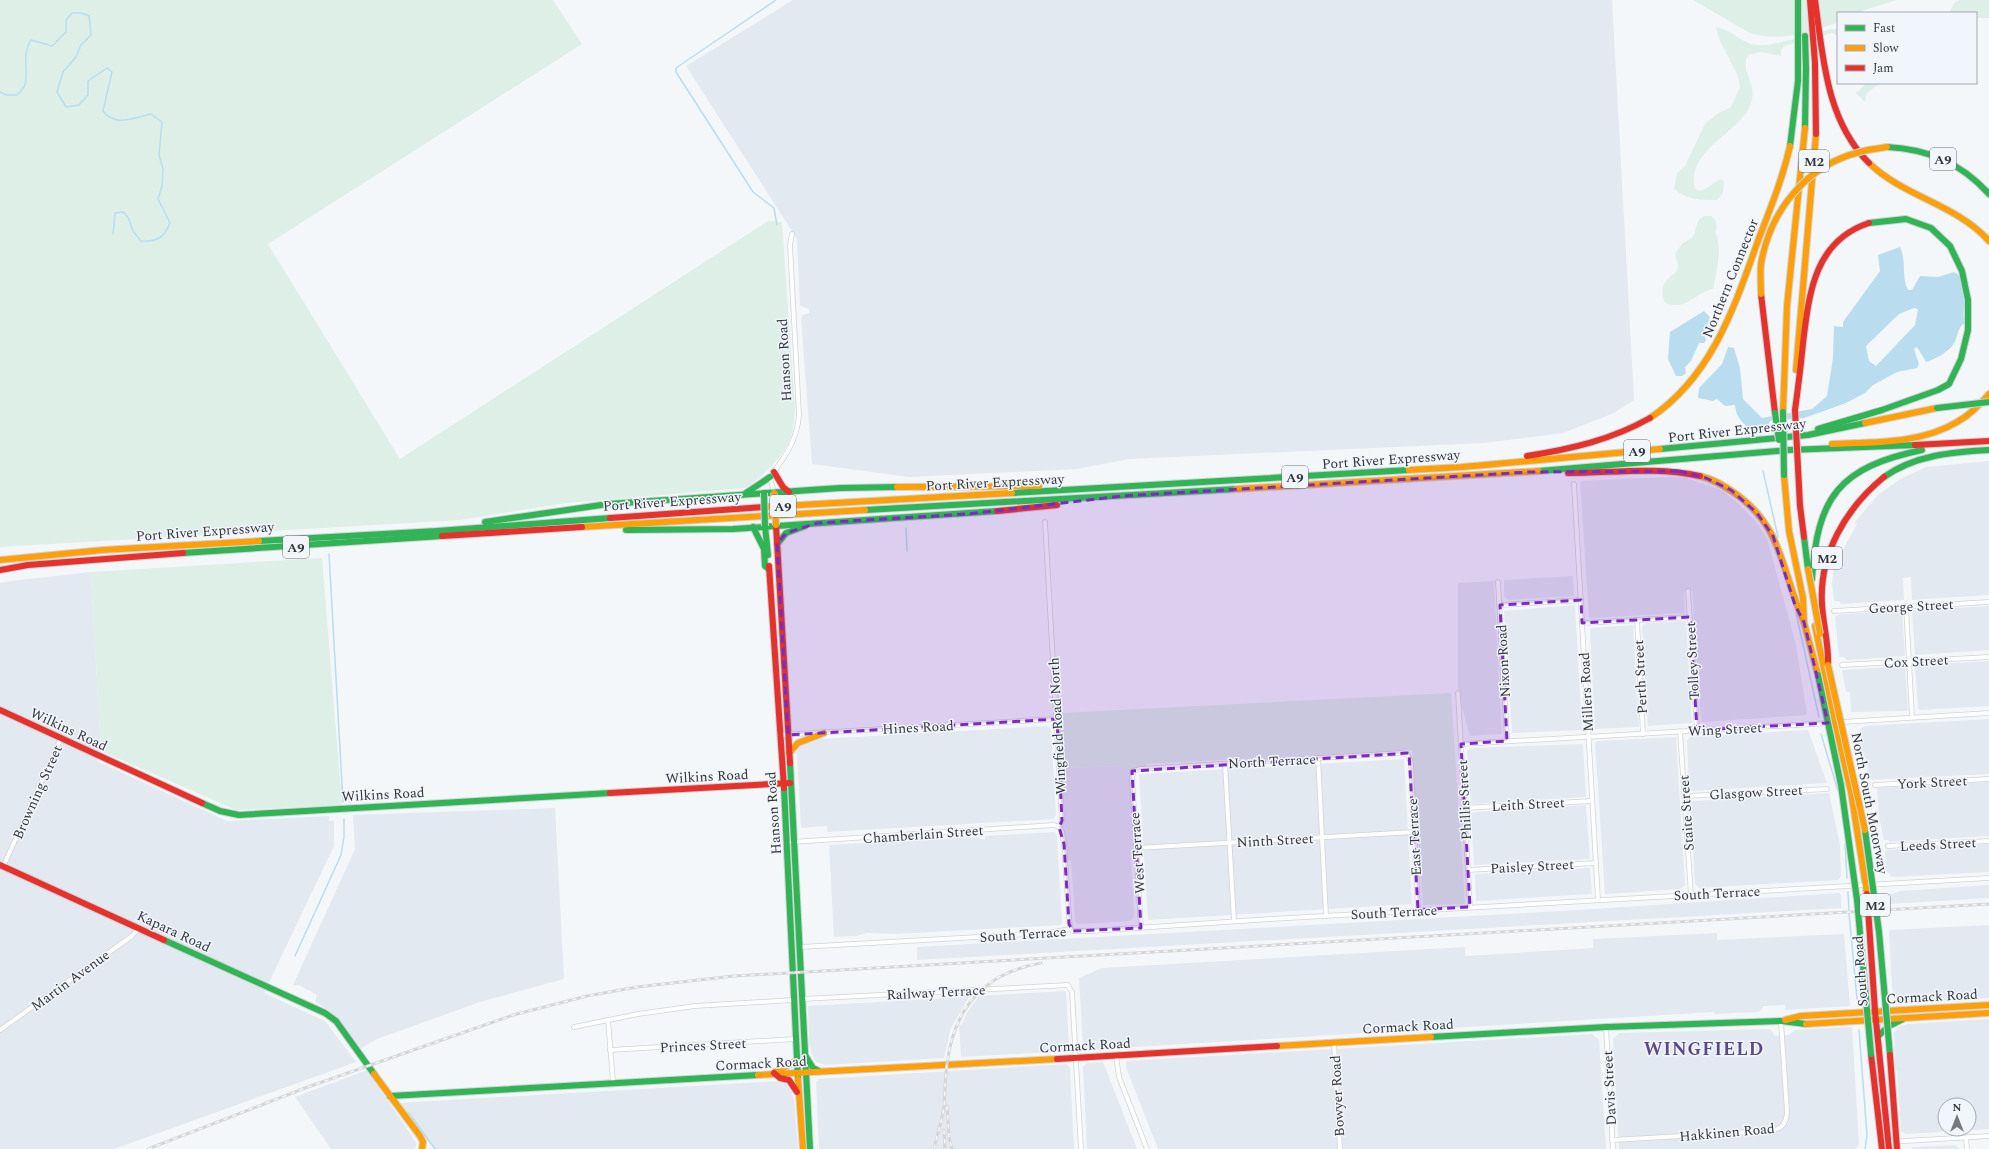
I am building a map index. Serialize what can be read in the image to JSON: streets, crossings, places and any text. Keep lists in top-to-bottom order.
{
  "streets": {
    "main road": [
      "A9",
      "M2",
      "Northern Connector",
      "Hanson Road",
      "Port River Expressway",
      "Wilkins Road",
      "North South Motorway",
      "Kapara Road",
      "South Road",
      "Cormack Road"
    ],
    "street": [
      "George Street",
      "Nixon Road",
      "Tolley Street",
      "Cox Street",
      "Perth Street",
      "Millers Road",
      "Wingfield Road North",
      "Hines Road",
      "Wing Street",
      "North Terrace",
      "York Street",
      "Browning Street",
      "Glasgow Street",
      "Phillis Street",
      "Leith Street",
      "Staite Street",
      "Chamberlain Street",
      "East Terrace",
      "Ninth Street",
      "Leeds Street",
      "West Terrace",
      "Paisley Street",
      "South Terrace",
      "Martin Avenue",
      "Railway Terrace",
      "Princes Street",
      "Davis Street",
      "Bowyer Road",
      "Hakkinen Road"
    ]
  },
  "crossings": [
    ["A9", "M2"],
    ["A9", "Port River Expressway"],
    ["A9", "North South Motorway"],
    ["A9", "South Road"],
    ["M2", "North South Motorway"],
    ["Northern Connector", "Port River Expressway"],
    ["Hanson Road", "Hines Road"],
    ["Hanson Road", "Wilkins Road"],
    ["Hanson Road", "Chamberlain Street"],
    ["Hanson Road", "South Terrace"],
    ["Hanson Road", "Railway Terrace"],
    ["Hanson Road", "Cormack Road"],
    ["Hanson Road", "Princes Street"],
    ["Port River Expressway", "South Road"],
    ["Nixon Road", "Wing Street"],
    ["Tolley Street", "Wing Street"],
    ["Perth Street", "Wing Street"],
    ["Millers Road", "Wing Street"],
    ["Millers Road", "Leith Street"],
    ["Millers Road", "Paisley Street"],
    ["Millers Road", "South Terrace"],
    ["Wingfield Road North", "Hines Road"],
    ["Wingfield Road North", "Chamberlain Street"],
    ["Wingfield Road North", "South Terrace"],
    ["Wilkins Road", "Browning Street"],
    ["Wing Street", "Phillis Street"],
    ["Wing Street", "Staite Street"],
    ["Wing Street", "South Road"],
    ["North Terrace", "East Terrace"],
    ["North Terrace", "West Terrace"],
    ["Browning Street", "Kapara Road"],
    ["Glasgow Street", "Staite Street"],
    ["Phillis Street", "Leith Street"],
    ["Phillis Street", "Paisley Street"],
    ["Phillis Street", "South Terrace"],
    ["Staite Street", "South Terrace"],
    ["East Terrace", "Ninth Street"],
    ["East Terrace", "South Terrace"],
    ["Ninth Street", "West Terrace"],
    ["West Terrace", "South Terrace"],
    ["South Terrace", "South Road"],
    ["Kapara Road", "Martin Avenue"],
    ["Kapara Road", "Cormack Road"],
    ["South Road", "Cormack Road"],
    ["Railway Terrace", "Cormack Road"],
    ["Cormack Road", "Davis Street"],
    ["Cormack Road", "Bowyer Road"],
    ["Cormack Road", "Hakkinen Road"],
    ["Davis Street", "Hakkinen Road"]
  ],
  "districts": ["WINGFIELD"],
  "legend": ["Fast", "Slow", "Jam"],
  "north": "top"
}
